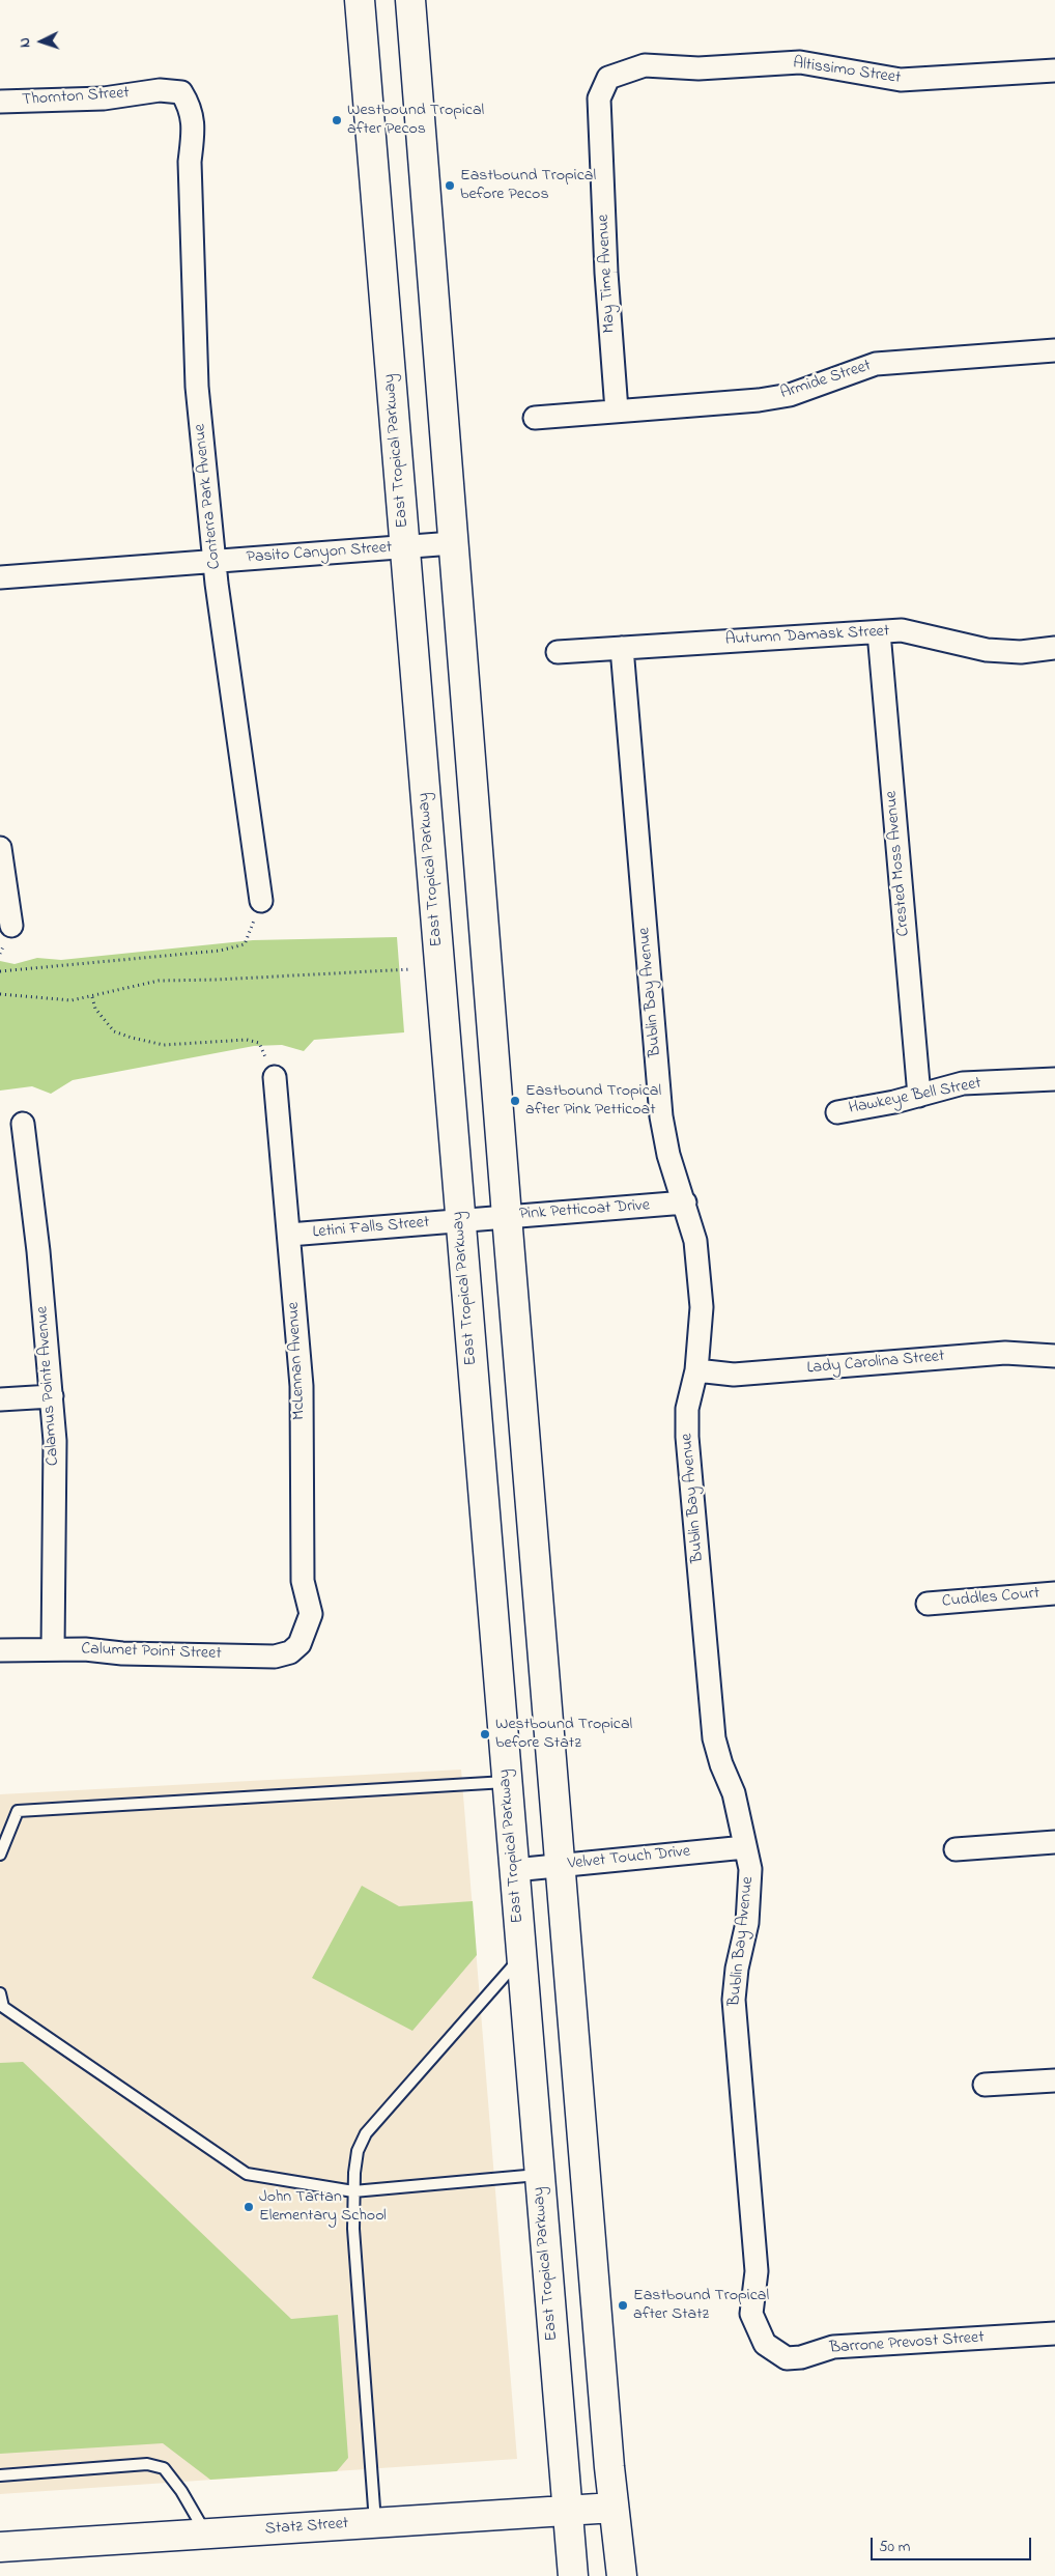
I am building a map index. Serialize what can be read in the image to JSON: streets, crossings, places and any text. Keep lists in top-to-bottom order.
{
  "streets": {
    "main road": ["East Tropical Parkway", "Statz Street"],
    "street": [
      "Altissimo Street",
      "Thornton Street",
      "May Time Avenue",
      "Armide Street",
      "Conterra Park Avenue",
      "Pasito Canyon Street",
      "Autumn Damask Street",
      "Crested Moss Avenue",
      "Bublin Bay Avenue",
      "Hawkeye Bell Street",
      "Pink Petticoat Drive",
      "Letini Falls Street",
      "McLennan Avenue",
      "Lady Carolina Street",
      "Calamus Pointe Avenue",
      "Cuddles Court",
      "Calumet Point Street",
      "Velvet Touch Drive",
      "Barrone Prevost Street"
    ]
  },
  "crossings": [
    ["Altissimo Street", "May Time Avenue"],
    ["Thornton Street", "Conterra Park Avenue"],
    ["May Time Avenue", "Armide Street"],
    ["East Tropical Parkway", "Pasito Canyon Street"],
    ["East Tropical Parkway", "Pink Petticoat Drive"],
    ["East Tropical Parkway", "Letini Falls Street"],
    ["East Tropical Parkway", "Velvet Touch Drive"],
    ["East Tropical Parkway", "Statz Street"],
    ["Conterra Park Avenue", "Pasito Canyon Street"],
    ["Autumn Damask Street", "Crested Moss Avenue"],
    ["Autumn Damask Street", "Bublin Bay Avenue"],
    ["Crested Moss Avenue", "Hawkeye Bell Street"],
    ["Bublin Bay Avenue", "Pink Petticoat Drive"],
    ["Bublin Bay Avenue", "Lady Carolina Street"],
    ["Bublin Bay Avenue", "Velvet Touch Drive"],
    ["Bublin Bay Avenue", "Barrone Prevost Street"],
    ["Pink Petticoat Drive", "Letini Falls Street"],
    ["Letini Falls Street", "McLennan Avenue"],
    ["McLennan Avenue", "Calumet Point Street"],
    ["Calamus Pointe Avenue", "Calumet Point Street"]
  ],
  "places": [
    "Westbound Tropical after Pecos",
    "Eastbound Tropical before Pecos",
    "Eastbound Tropical after Pink Petticoat",
    "Westbound Tropical before Statz",
    "John Tartan Elementary School",
    "Eastbound Tropical after Statz"
  ],
  "scale_bar": "50 m",
  "north": "left"
}
